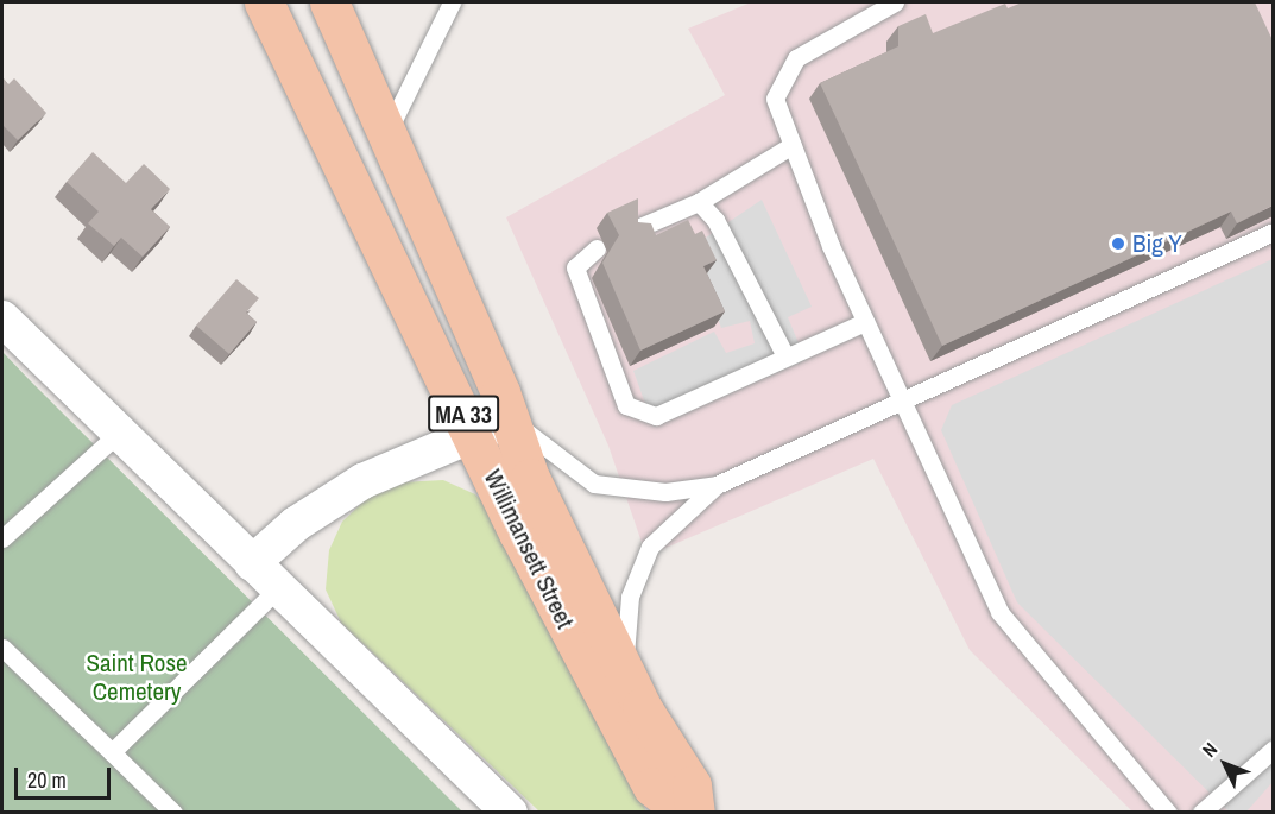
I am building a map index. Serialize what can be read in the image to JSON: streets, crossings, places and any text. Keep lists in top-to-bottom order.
{
  "streets": {
    "main road": ["MA 33", "Willimansett Street"]
  },
  "parks": ["Saint Rose Cemetery"],
  "places": ["Big Y"],
  "scale_bar": "20 m",
  "north": "top left"
}
